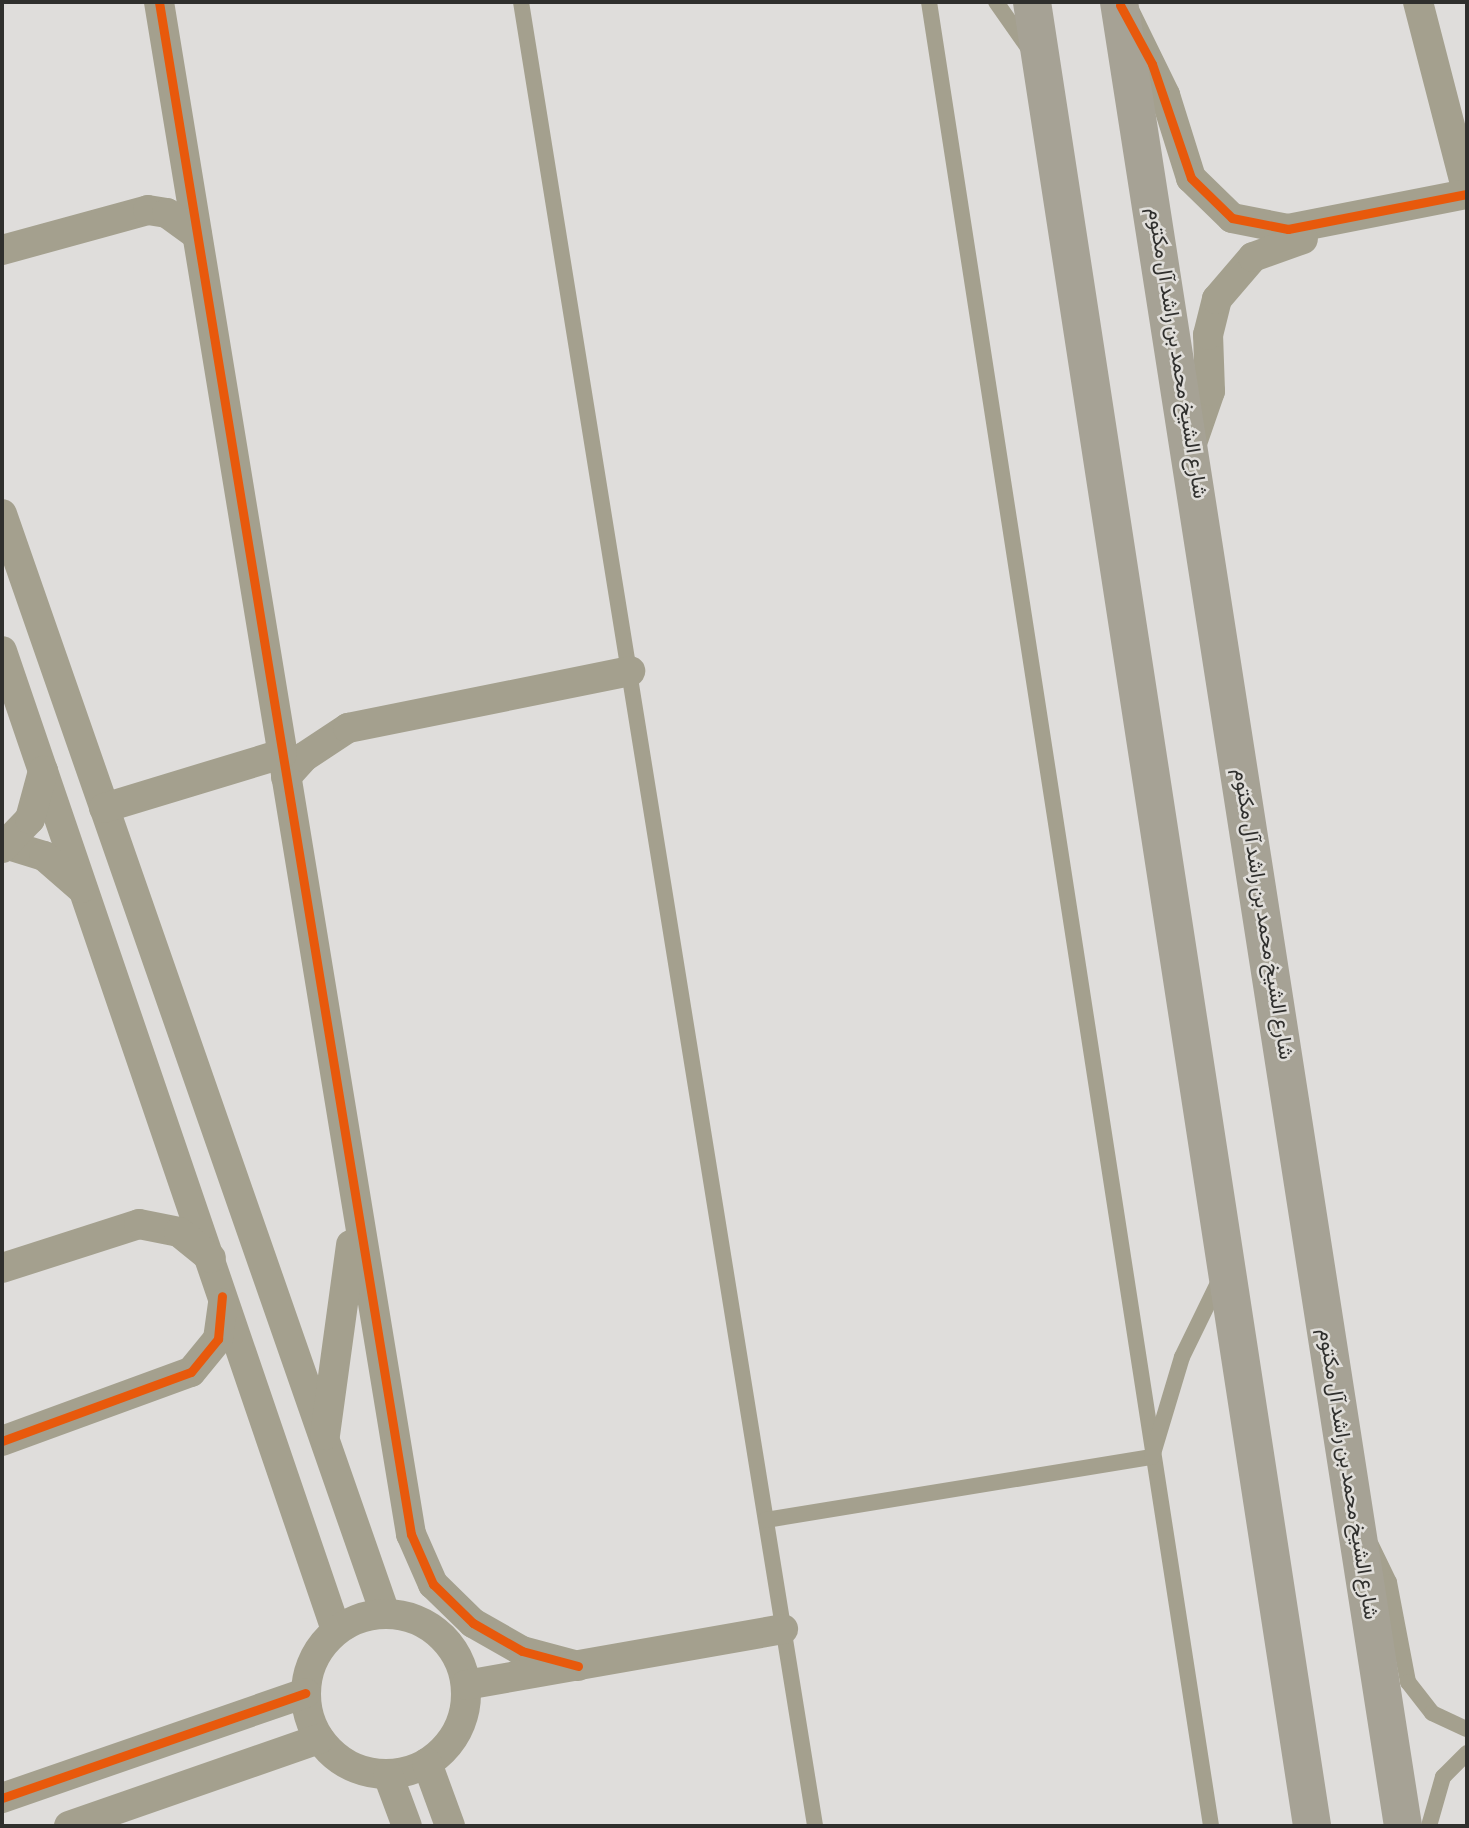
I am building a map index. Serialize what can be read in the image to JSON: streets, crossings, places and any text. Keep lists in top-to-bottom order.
{
  "streets": {
    "highway": ["شارع الشيخ محمد بن راشد آل مكتوم"]
  }
}
